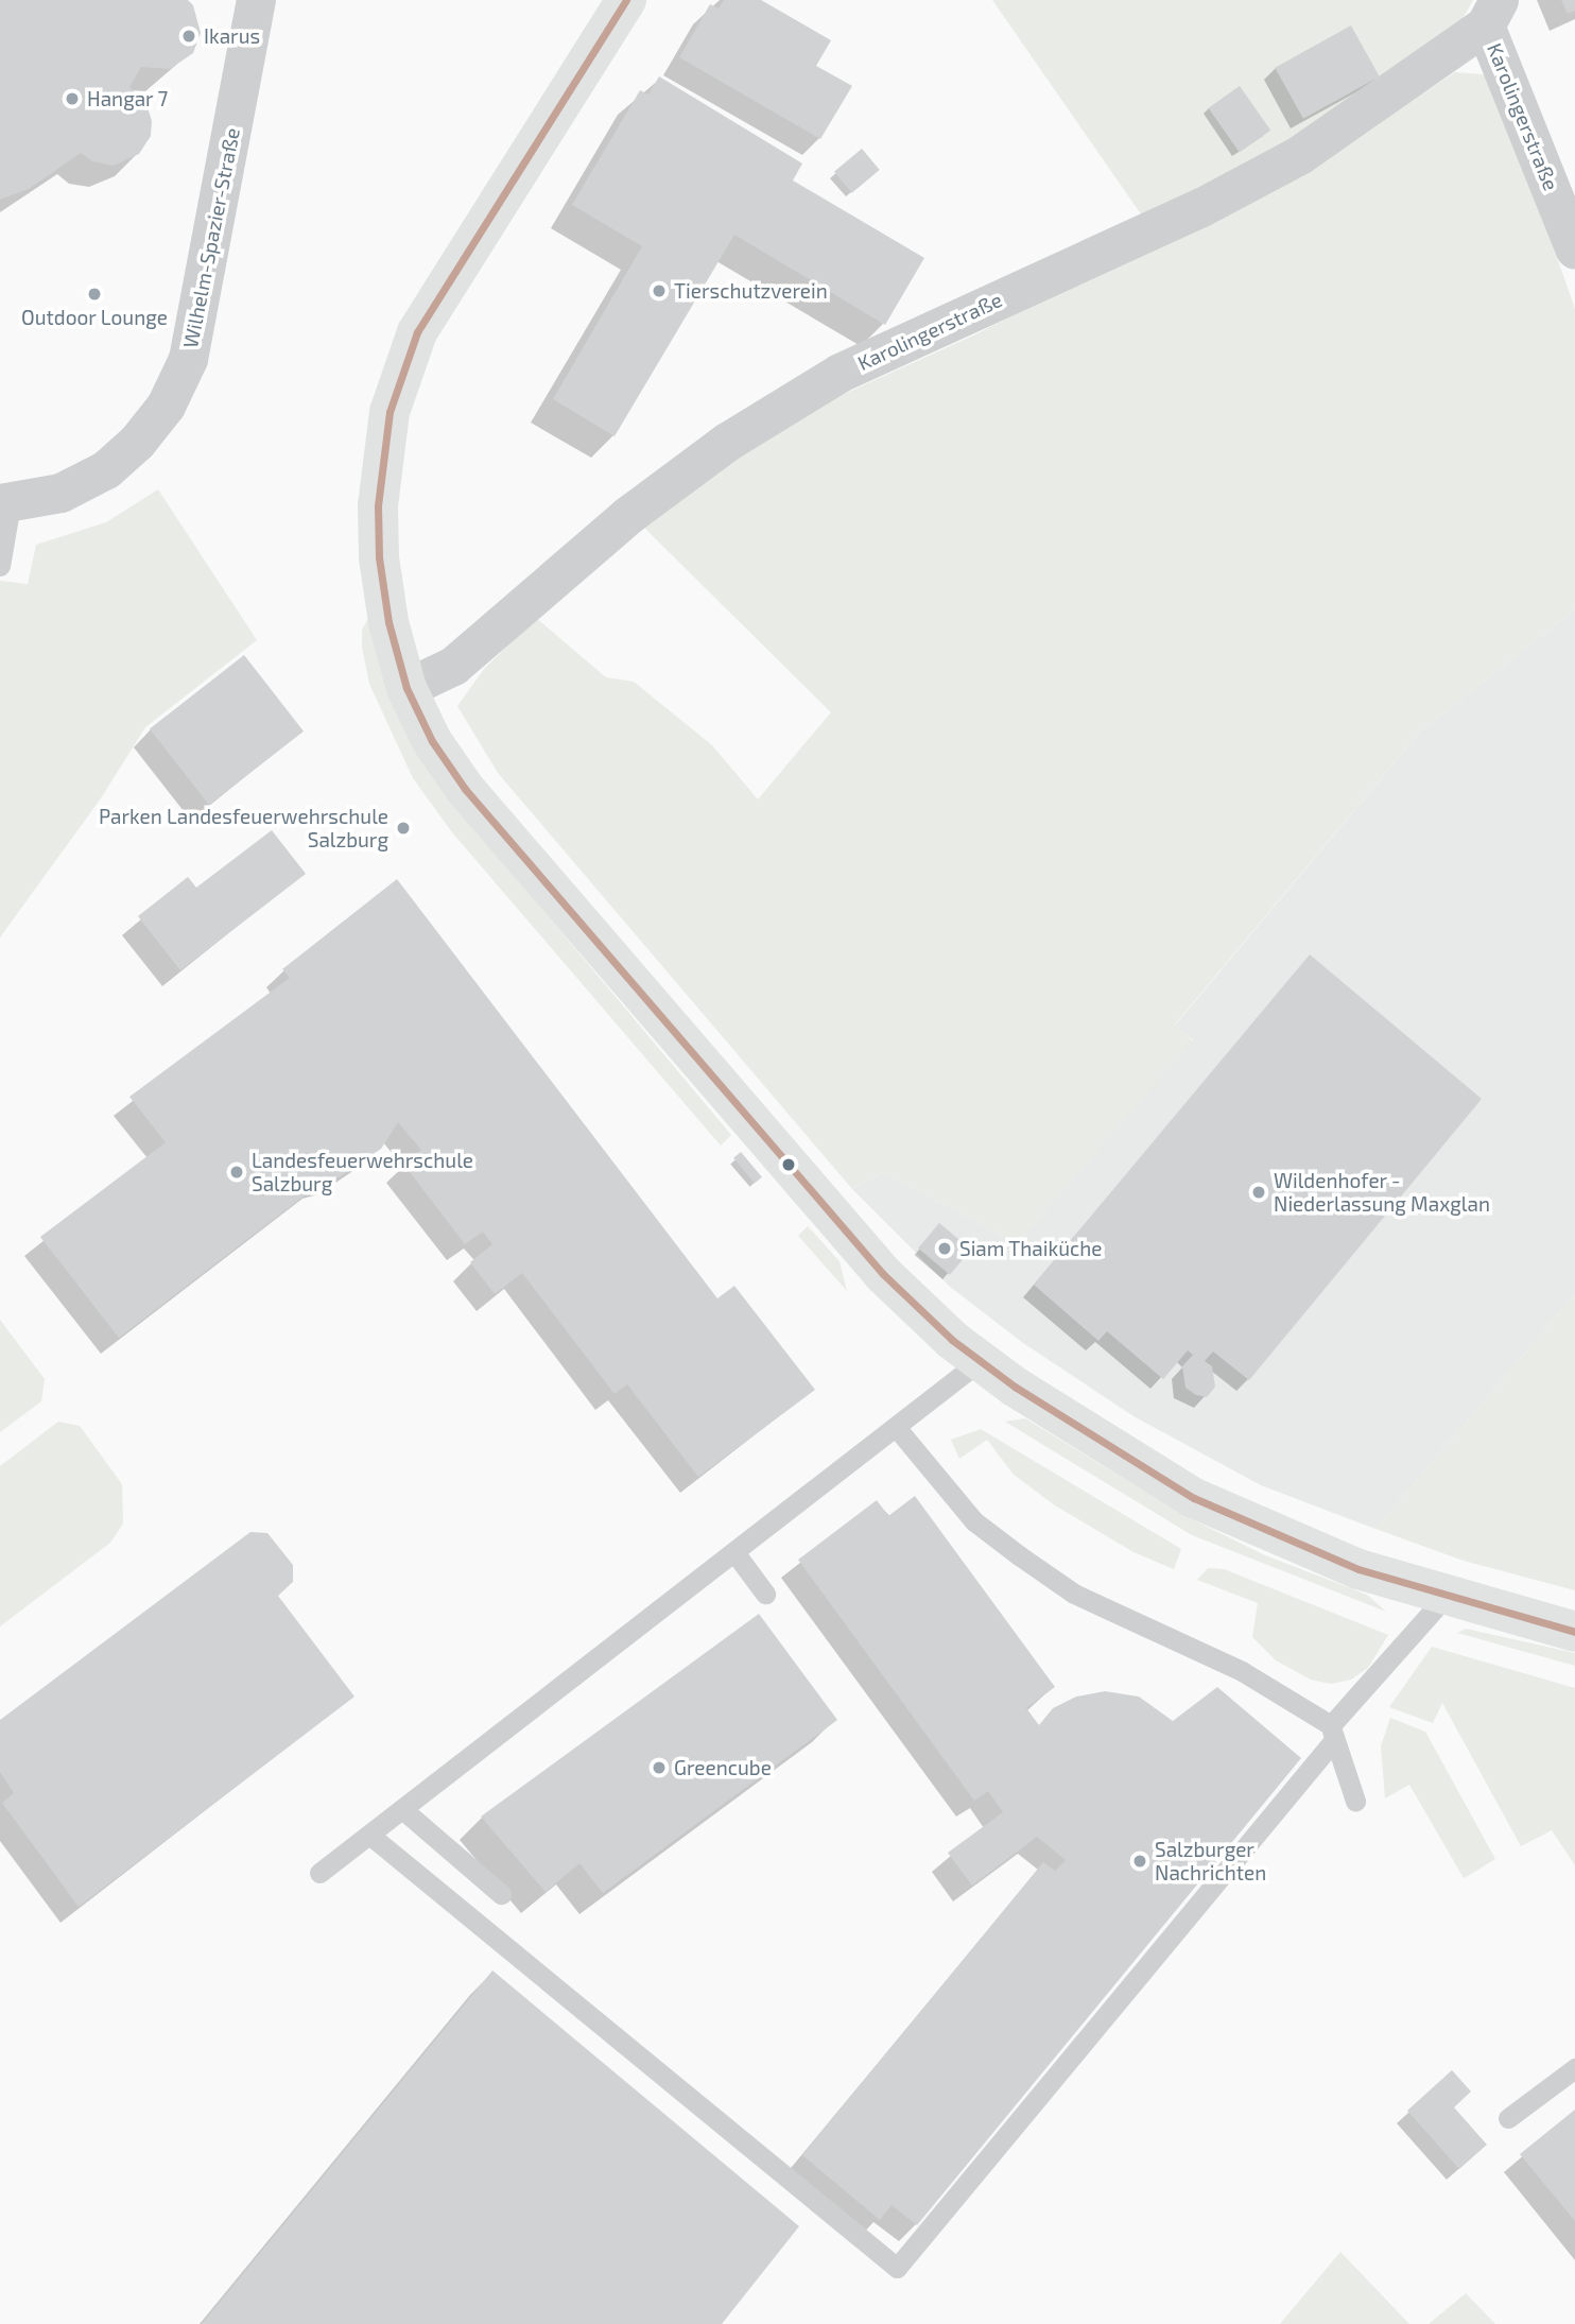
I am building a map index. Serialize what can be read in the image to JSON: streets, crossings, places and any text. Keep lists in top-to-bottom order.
{
  "streets": {
    "street": ["Karolingerstraße", "Wilhelm-Spazier-Straße"]
  },
  "places": [
    "Ikarus",
    "Hangar 7",
    "Tierschutzverein",
    "Outdoor Lounge",
    "Parken Landesfeuerwehrschule Salzburg",
    "Landesfeuerwehrschule Salzburg",
    "Wildenhofer - Niederlassung Maxglan",
    "Siam Thaiküche",
    "Greencube",
    "Salzburger Nachrichten"
  ]
}
